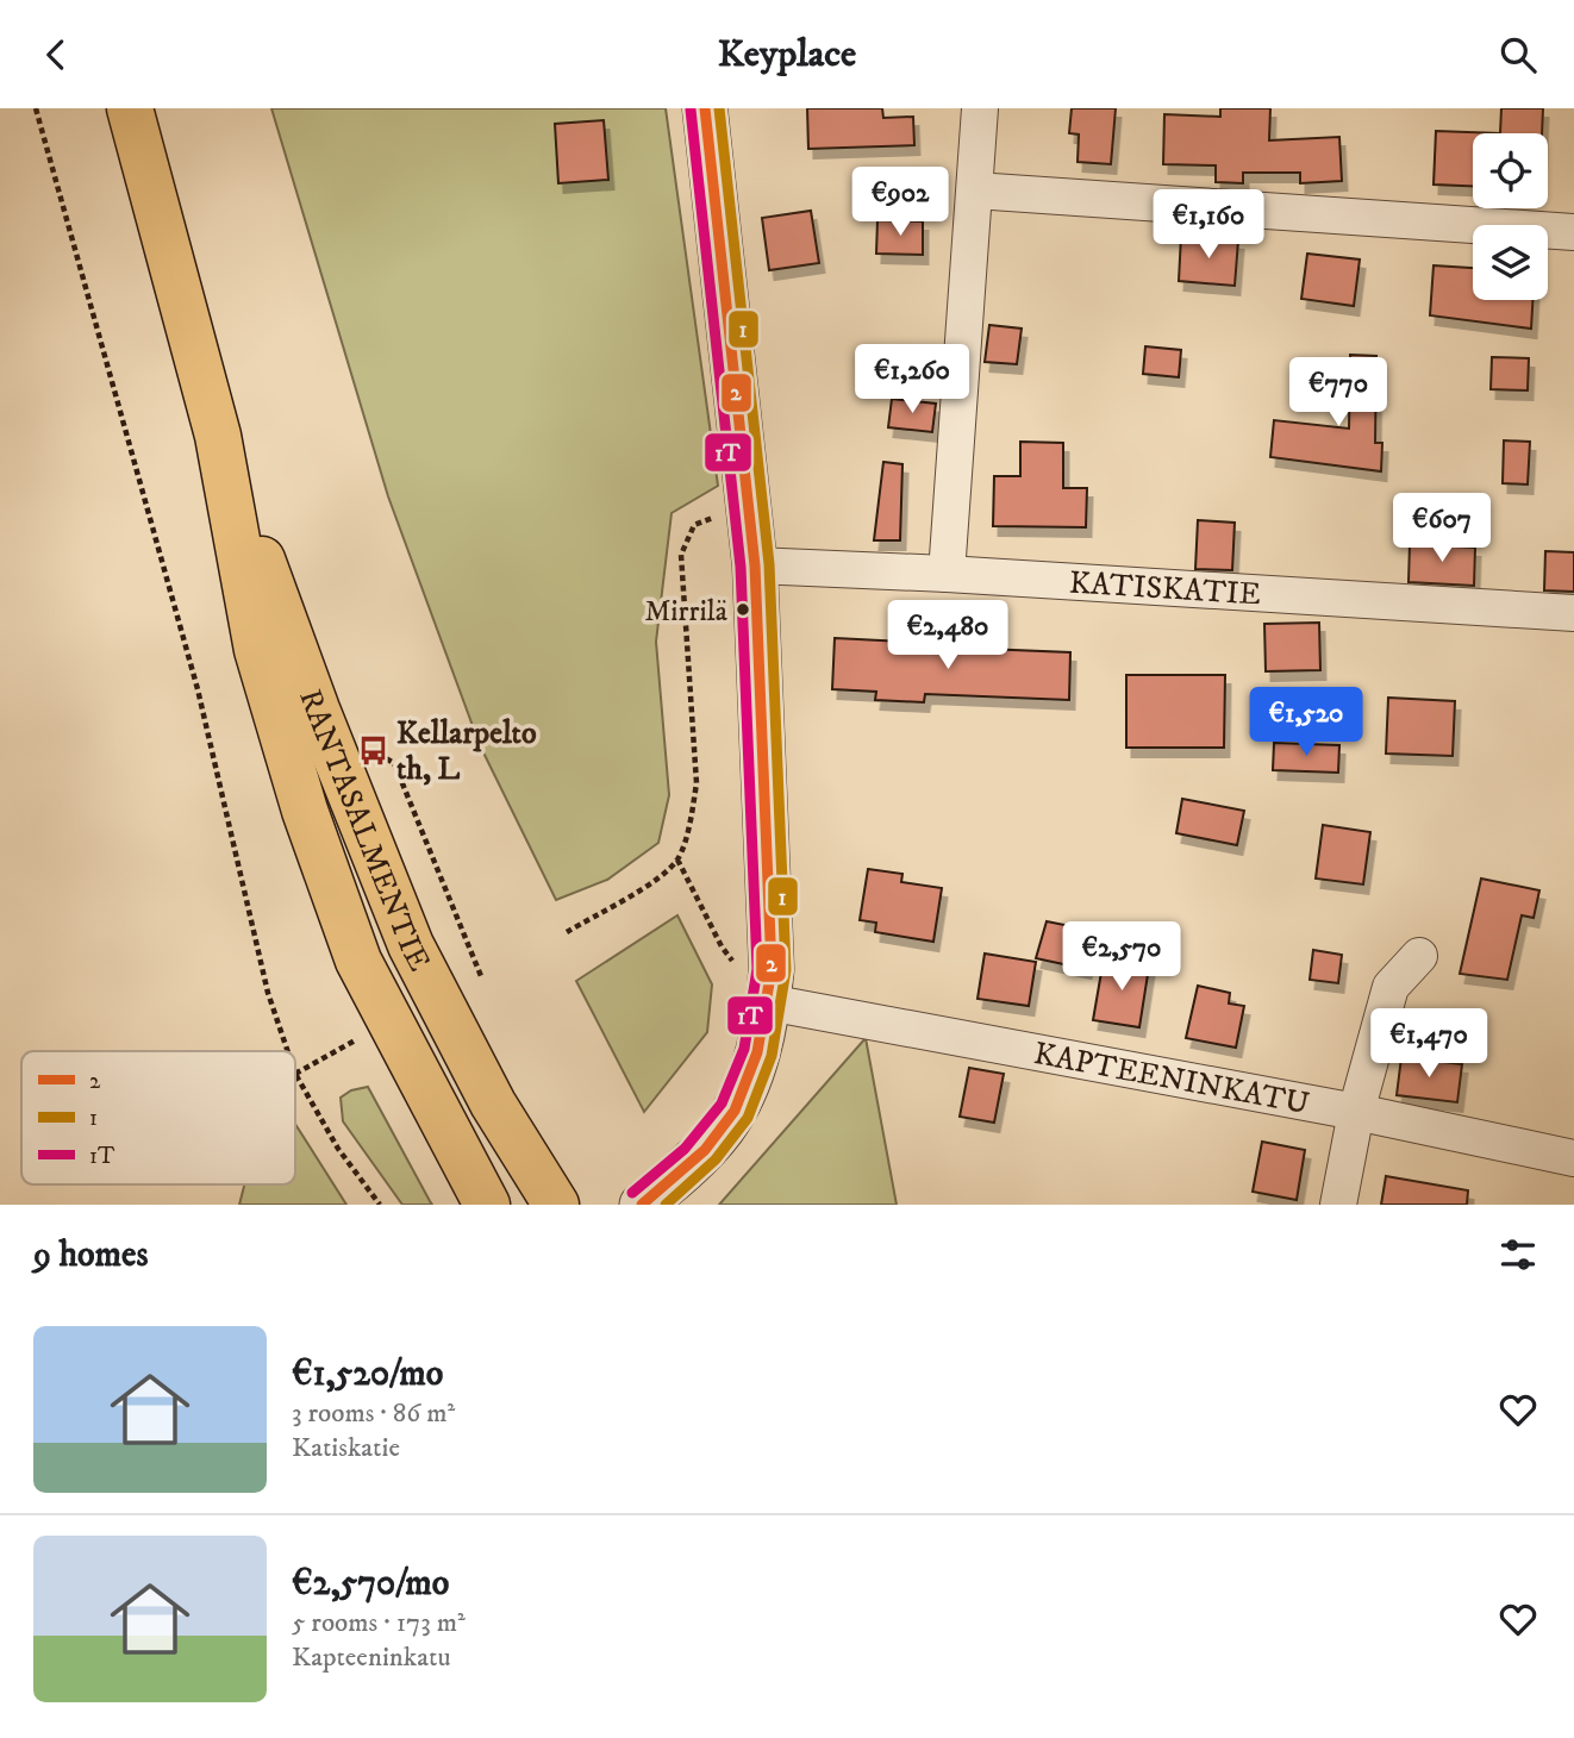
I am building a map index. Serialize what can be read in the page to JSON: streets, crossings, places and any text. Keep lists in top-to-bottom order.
{
  "streets": {
    "highway": ["RANTASALMENTIE"],
    "street": ["KATISKATIE", "KAPTEENINKATU"]
  },
  "places": {
    "other": ["Mirrilä"],
    "bus stop": ["Kellarpelto th, L"]
  },
  "lines": ["transit line 2", "transit line 1", "transit line 1T"],
  "legend": ["2", "1", "1T"],
  "page": {
    "header": "Keyplace",
    "price": [
      "€902",
      "€1,160",
      "€1,260",
      "€770",
      "€607",
      "€2,480",
      "€1,520",
      "€2,570",
      "€1,470"
    ],
    "heading": "9 homes",
    "list": [
      {
        "name": "€1,520/mo",
        "note": "3 rooms · 86 m² · Katiskatie"
      },
      {
        "name": "€2,570/mo",
        "note": "5 rooms · 173 m² · Kapteeninkatu"
      }
    ]
  }
}
